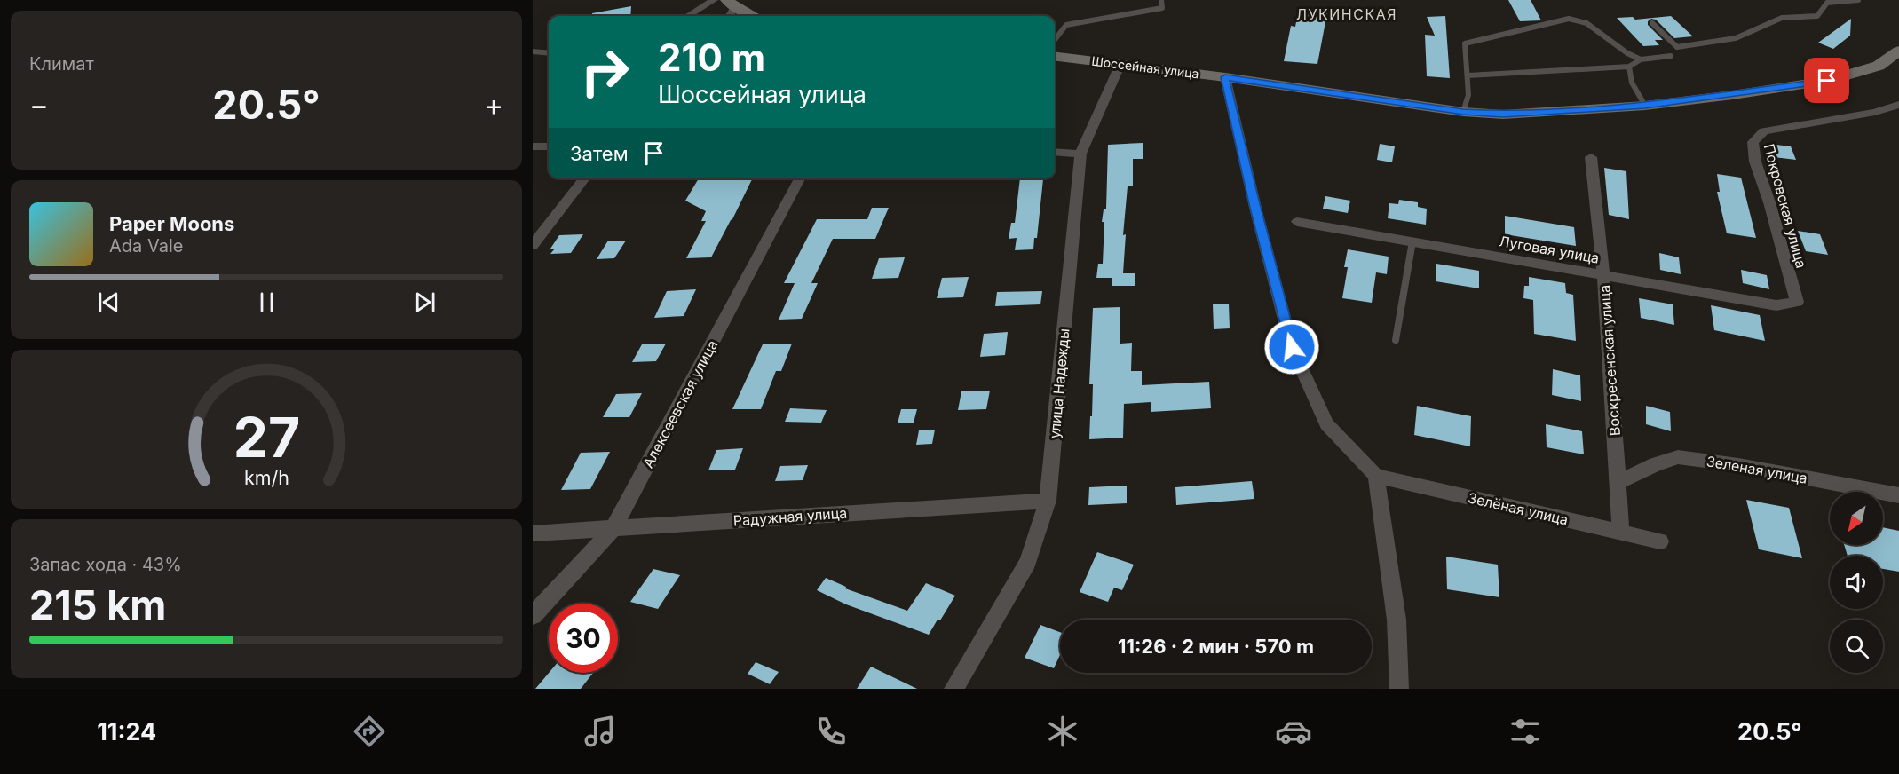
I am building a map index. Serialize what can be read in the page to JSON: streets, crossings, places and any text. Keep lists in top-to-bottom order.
{
  "streets": {
    "main road": ["Шоссейная улица"],
    "street": [
      "Покровская улица",
      "Луговая улица",
      "Воскресенская улица",
      "улица Надежды",
      "Алексеевская улица",
      "Зеленая улица",
      "Зелёная улица",
      "Радужная улица"
    ]
  },
  "crossings": [
    ["Шоссейная улица", "улица Надежды"],
    ["Покровская улица", "Луговая улица"],
    ["Луговая улица", "Воскресенская улица"],
    ["Воскресенская улица", "Зеленая улица"],
    ["Воскресенская улица", "Зелёная улица"],
    ["улица Надежды", "Радужная улица"],
    ["Алексеевская улица", "Радужная улица"]
  ],
  "districts": ["ЛУКИНСКАЯ"],
  "north": "bottom left",
  "page": {
    "tile": [
      "Климат",
      ["Запас хода · 43%", "215 km"]
    ],
    "turn": ["210 m", "Шоссейная улица"],
    "heat": ["−", "20.5°", "+"],
    "then": "Затем",
    "song": ["Paper Moons", "Ada Vale"],
    "limit": "30",
    "trip": "11:26 · 2 мин · 570 m",
    "tabs": ["11:24", "20.5°"],
    "gauge": ["27", "km/h"]
  }
}
